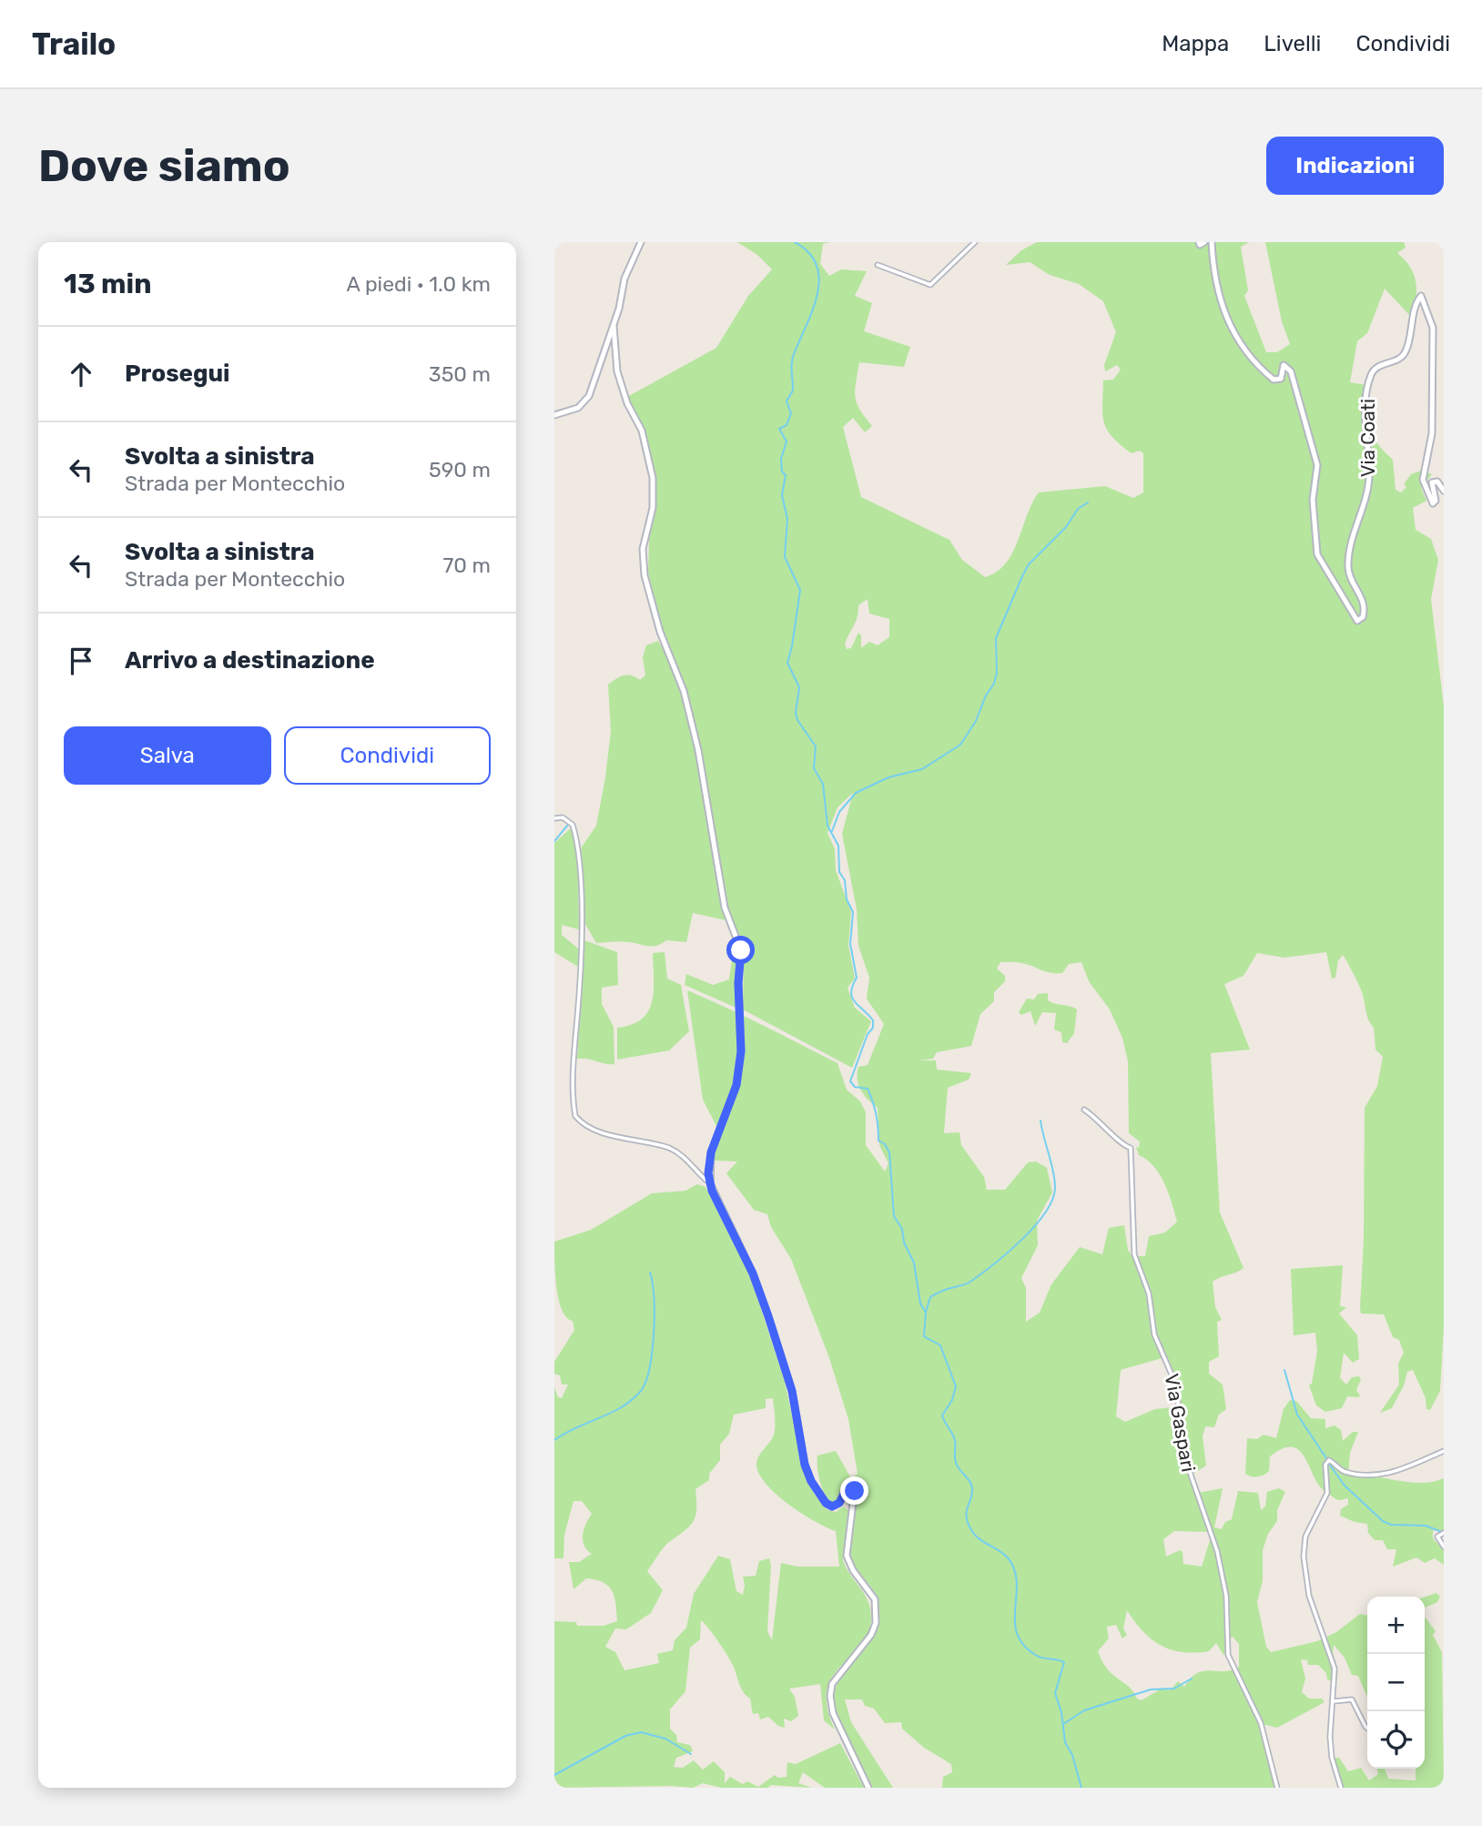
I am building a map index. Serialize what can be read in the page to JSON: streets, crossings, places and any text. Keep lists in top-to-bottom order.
{
  "streets": {
    "street": ["Via Coati", "Via Gaspari"]
  },
  "page": {
    "header": "Trailo",
    "nav": ["Mappa", "Livelli", "Condividi"],
    "buttons": [
      "Indicazioni",
      ["Salva", "Condividi"]
    ],
    "title": "Dove siamo",
    "heading": ["13 min", "A piedi · 1.0 km"],
    "list": [
      ["Prosegui", "350 m"],
      ["Svolta a sinistra", "Strada per Montecchio", "590 m"],
      ["Svolta a sinistra", "Strada per Montecchio", "70 m"],
      "Arrivo a destinazione"
    ],
    "map_buttons": ["+", "−"]
  }
}
